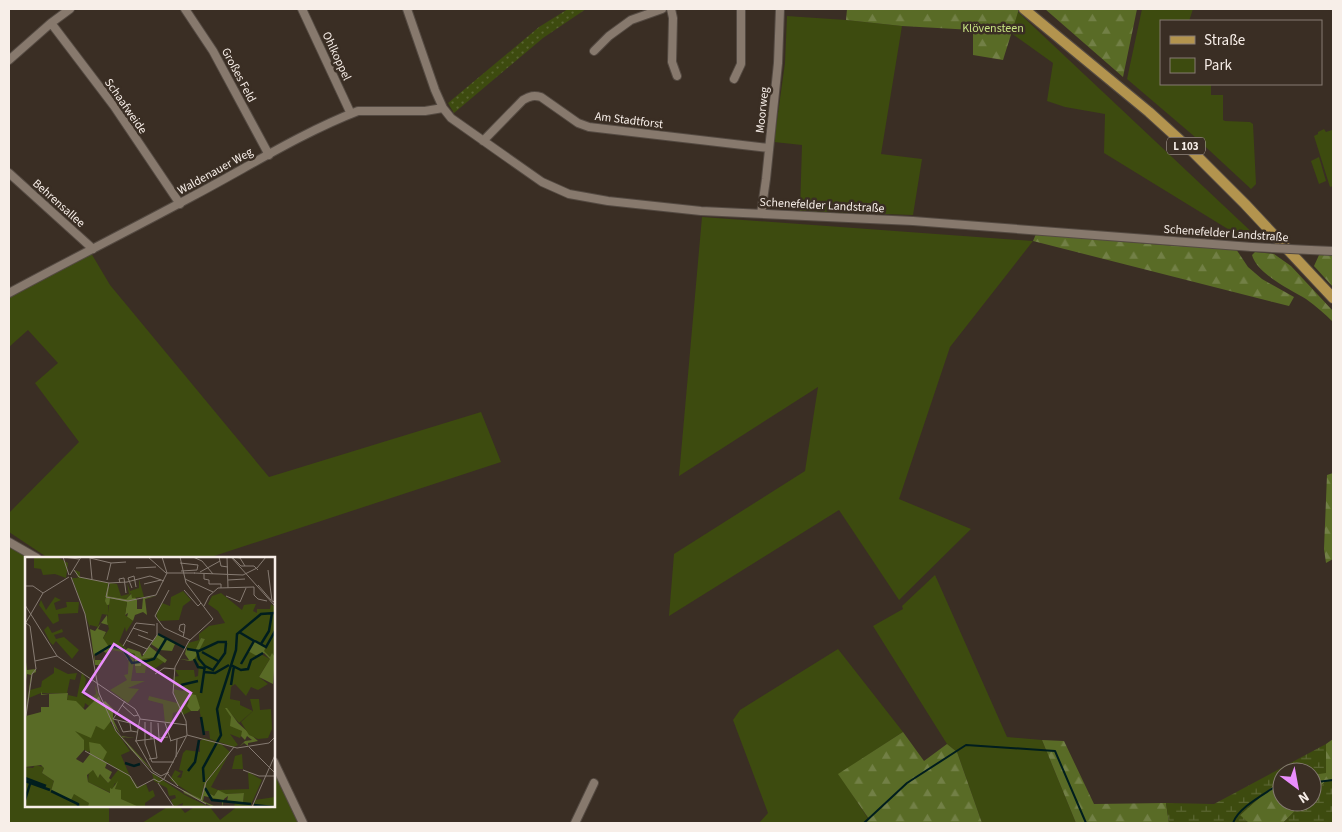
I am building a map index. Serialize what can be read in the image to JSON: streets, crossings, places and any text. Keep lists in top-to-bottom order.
{
  "streets": {
    "main road": ["L 103"],
    "street": [
      "Ohlkoppel",
      "Großes Feld",
      "Schaafweide",
      "Moorweg",
      "Am Stadtforst",
      "Waldenauer Weg",
      "Behrensallee",
      "Schenefelder Landstraße"
    ]
  },
  "crossings": [
    ["Ohlkoppel", "Waldenauer Weg"],
    ["Großes Feld", "Waldenauer Weg"],
    ["Schaafweide", "Waldenauer Weg"],
    ["Moorweg", "Am Stadtforst"],
    ["Moorweg", "Schenefelder Landstraße"],
    ["Am Stadtforst", "Schenefelder Landstraße"],
    ["Waldenauer Weg", "Behrensallee"],
    ["Waldenauer Weg", "Schenefelder Landstraße"]
  ],
  "parks": ["Klövensteen"],
  "legend": ["Straße", "Park"],
  "north": "bottom right"
}
